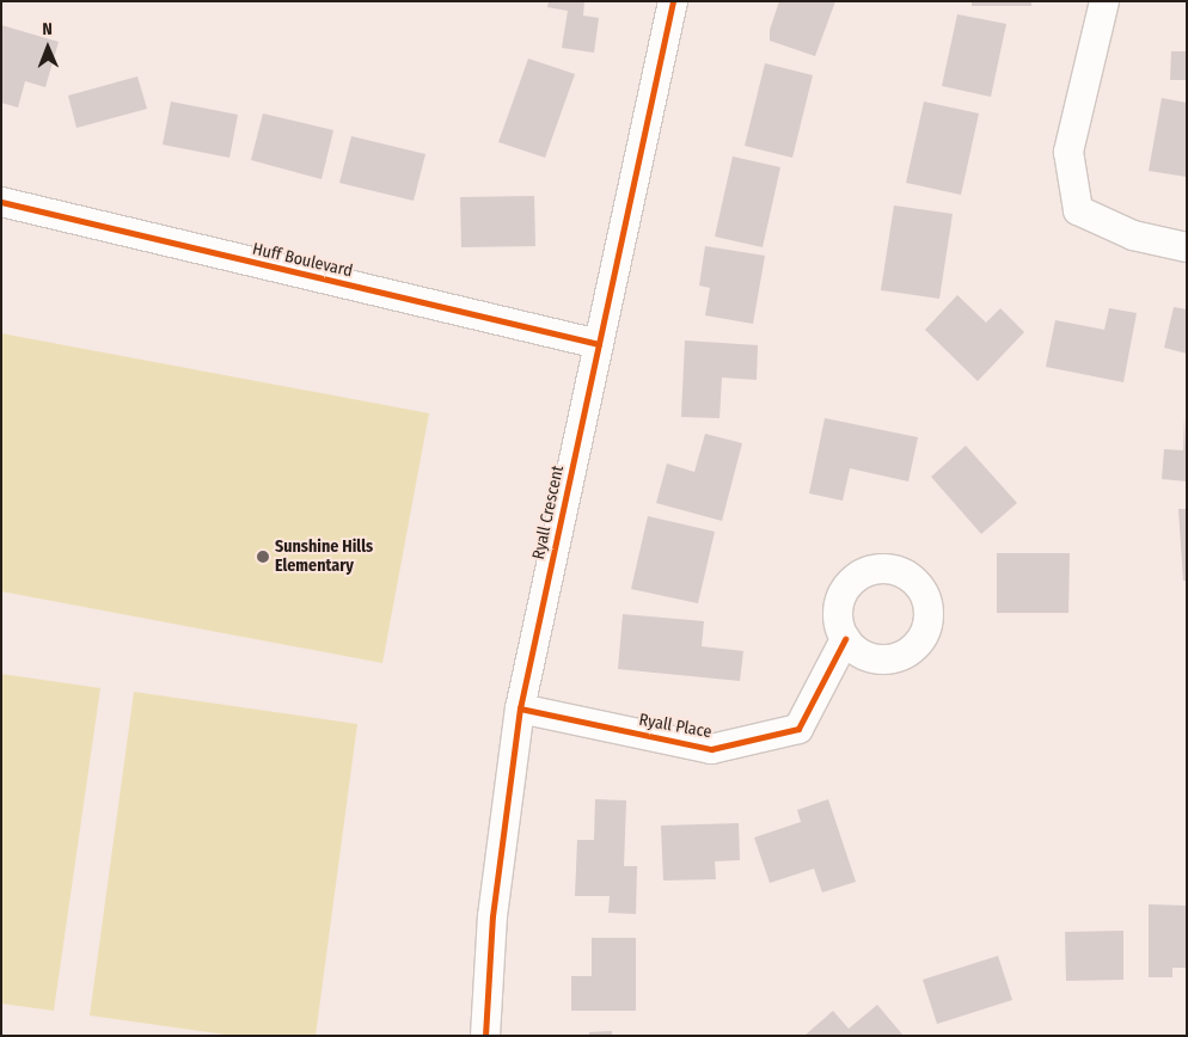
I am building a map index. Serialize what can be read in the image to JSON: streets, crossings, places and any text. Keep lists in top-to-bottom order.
{
  "streets": {
    "street": ["Huff Boulevard", "Ryall Crescent", "Ryall Place"]
  },
  "crossings": [
    ["Huff Boulevard", "Ryall Crescent"],
    ["Ryall Crescent", "Ryall Place"]
  ],
  "places": ["Sunshine Hills Elementary"],
  "north": "top"
}
